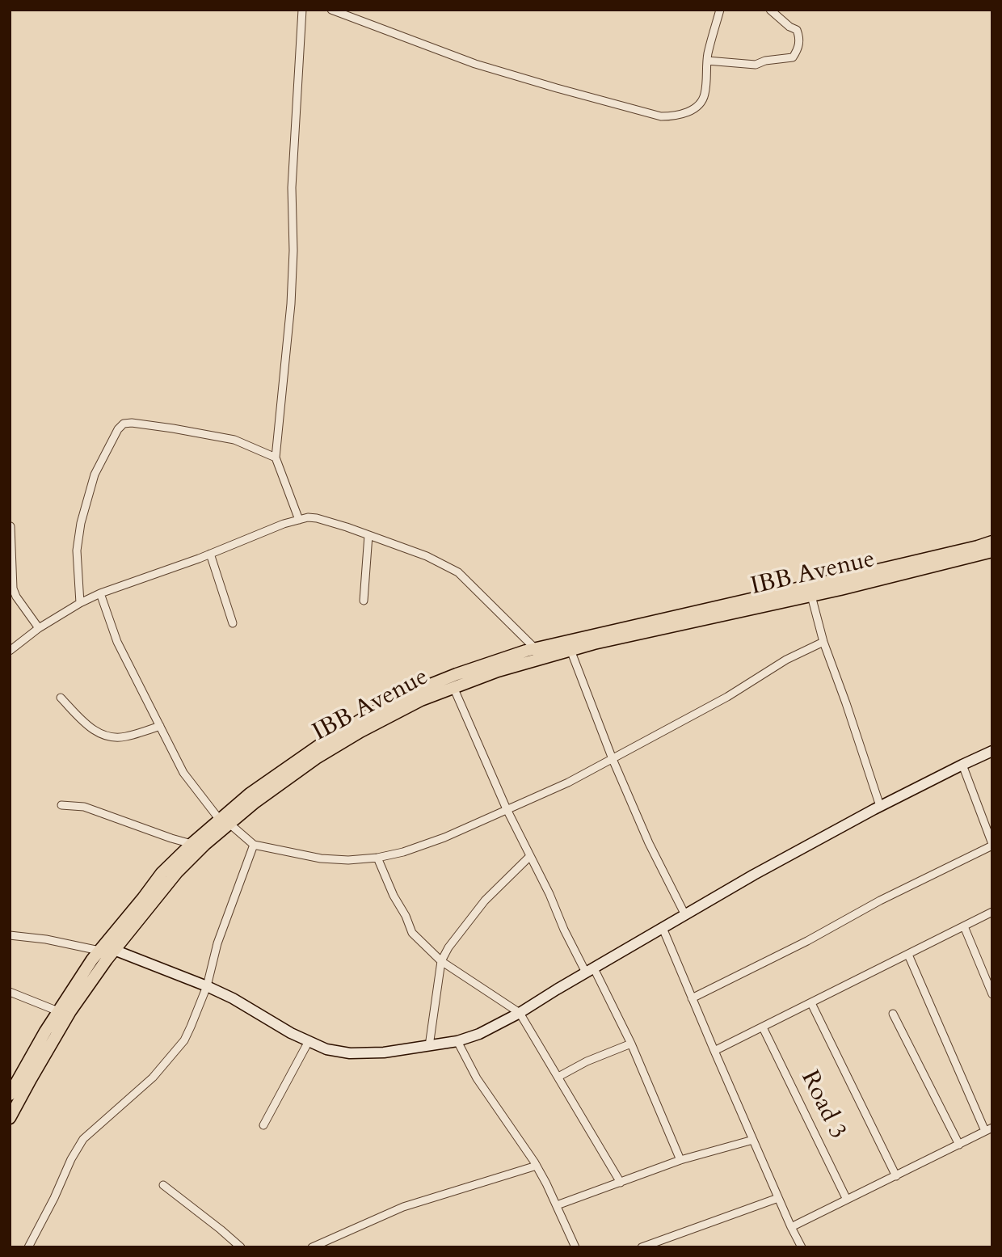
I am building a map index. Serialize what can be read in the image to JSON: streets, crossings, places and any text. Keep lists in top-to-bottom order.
{
  "streets": {
    "main road": ["IBB Avenue"],
    "street": ["Road 3"]
  }
}
